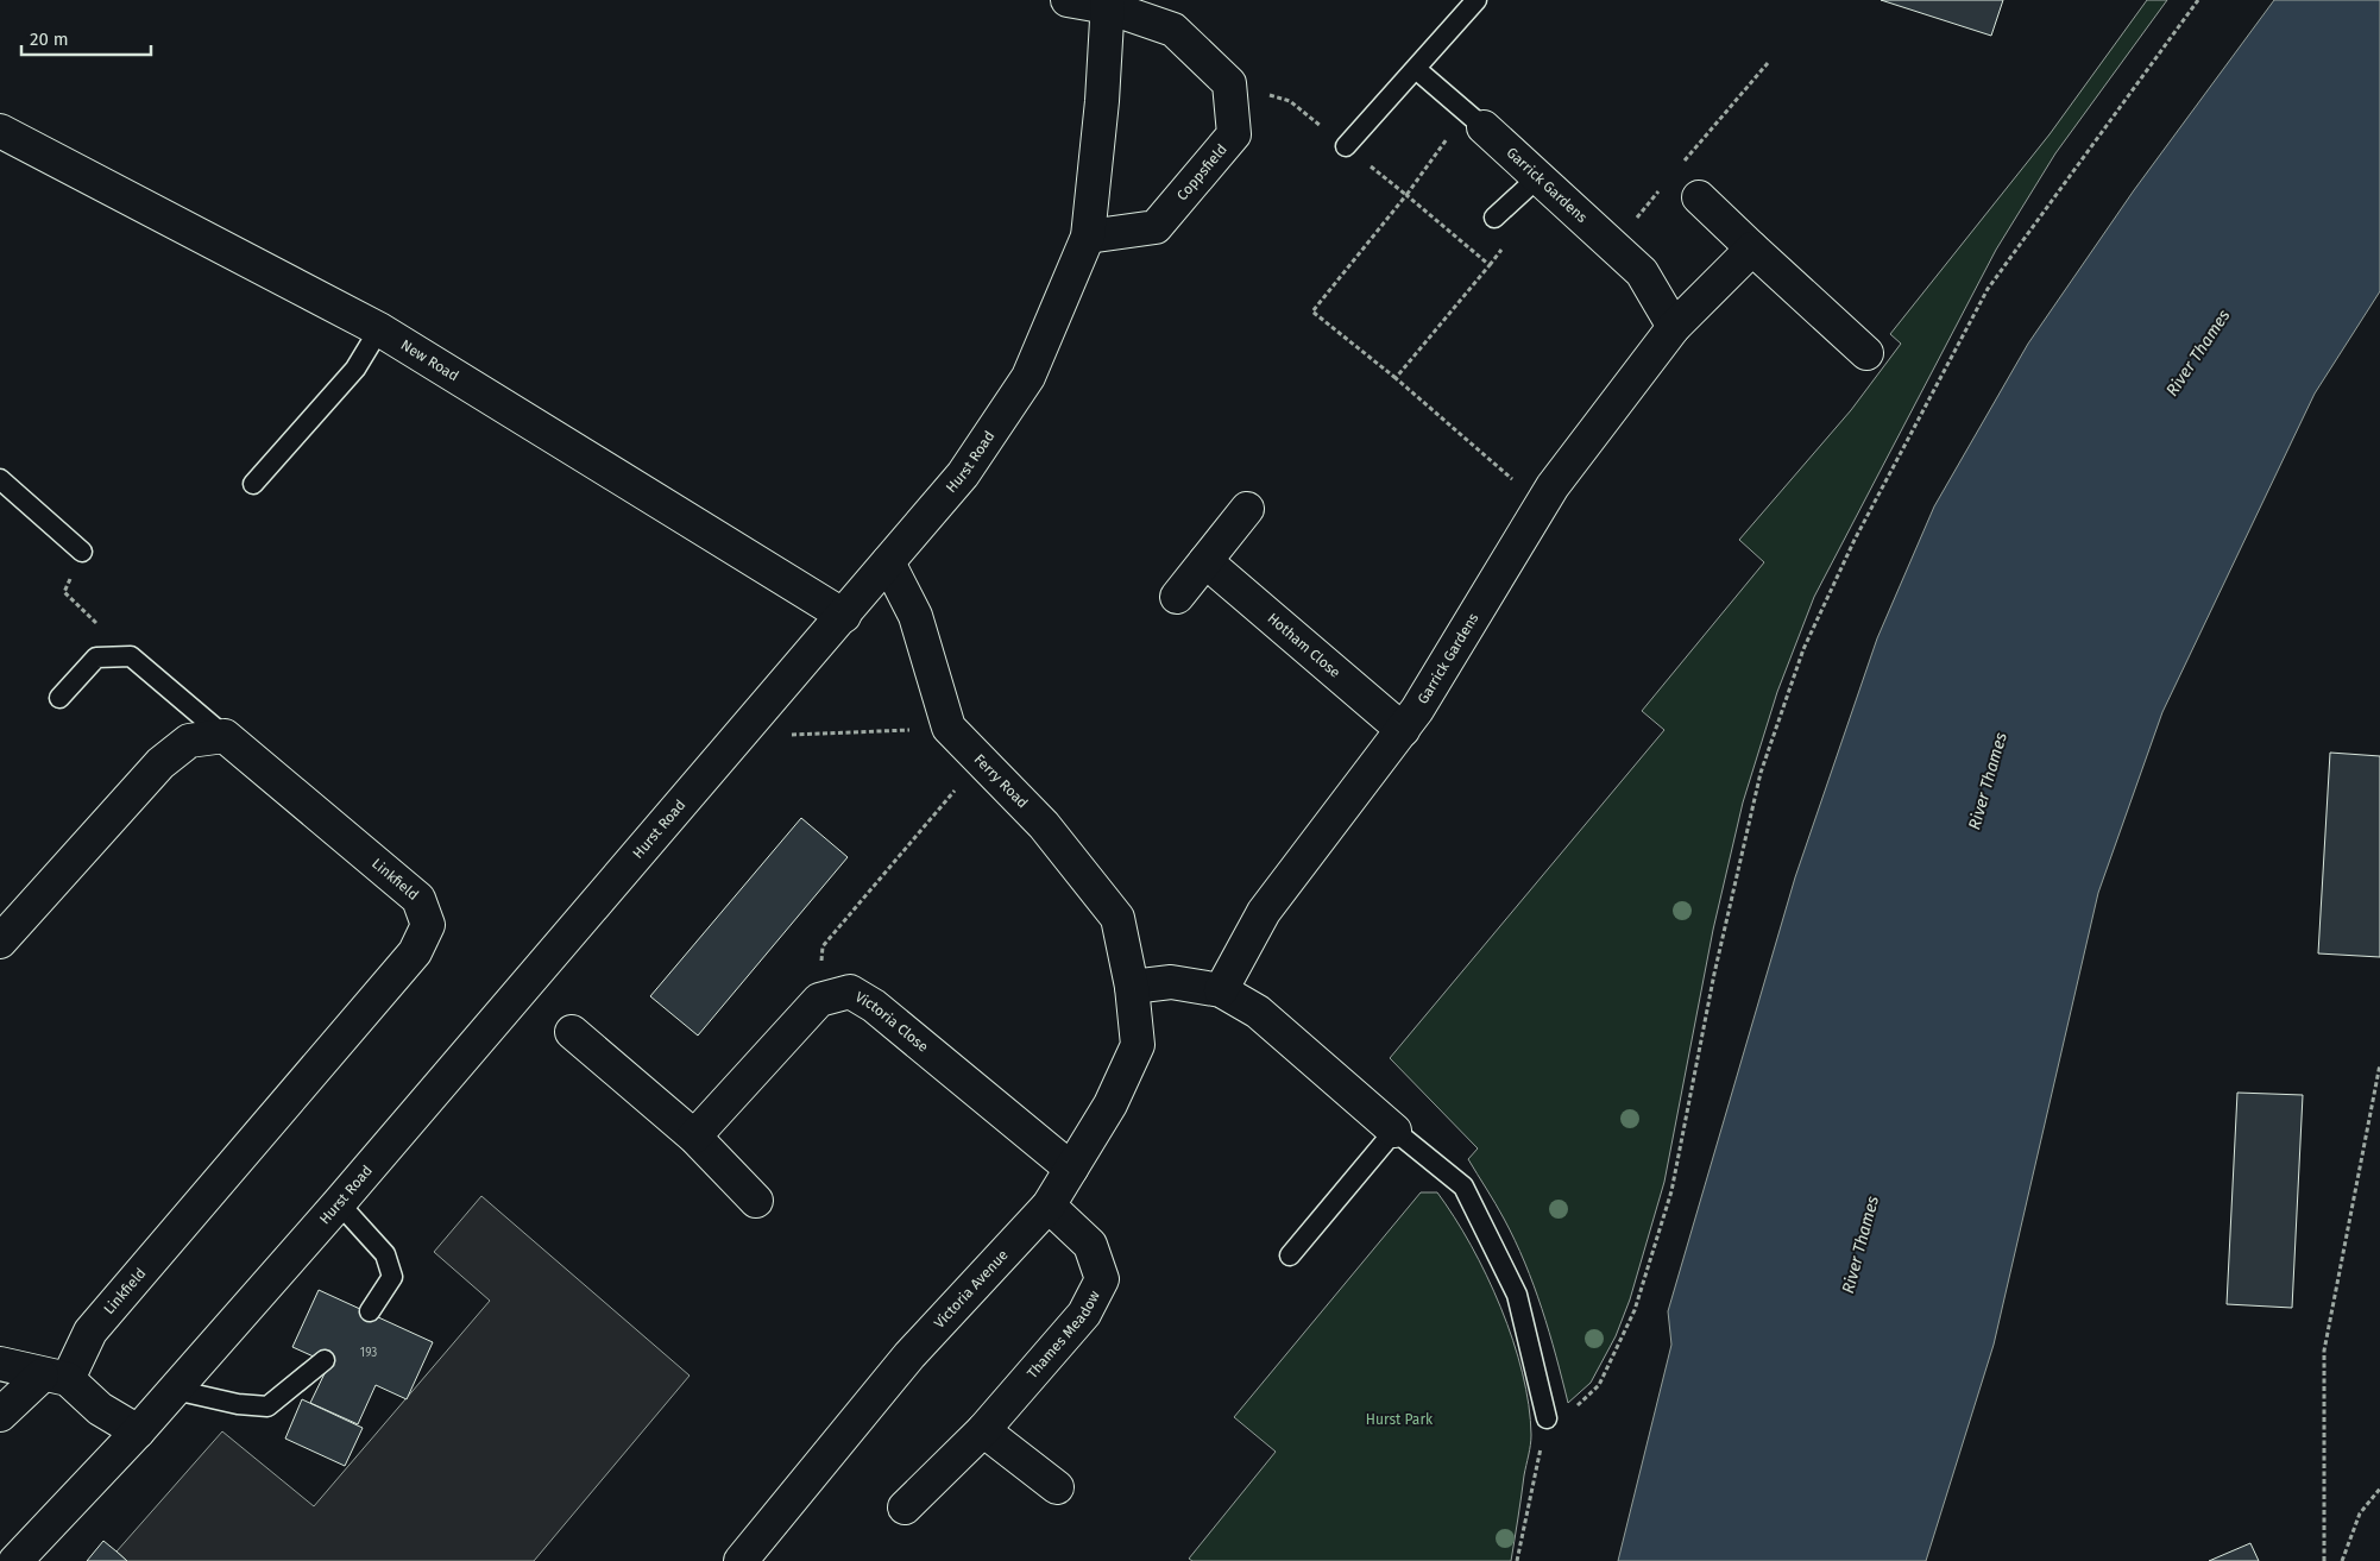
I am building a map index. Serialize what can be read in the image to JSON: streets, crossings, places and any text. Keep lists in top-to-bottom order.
{
  "streets": {
    "street": [
      "Coppsfield",
      "Garrick Gardens",
      "New Road",
      "Hurst Road",
      "Hotham Close",
      "Ferry Road",
      "Linkfield",
      "Victoria Close",
      "Victoria Avenue",
      "Thames Meadow"
    ]
  },
  "crossings": [
    ["Coppsfield", "Hurst Road"],
    ["Garrick Gardens", "Hotham Close"],
    ["New Road", "Hurst Road"],
    ["Hurst Road", "Ferry Road"],
    ["Ferry Road", "Victoria Avenue"],
    ["Victoria Close", "Victoria Avenue"],
    ["Victoria Avenue", "Thames Meadow"]
  ],
  "water": ["River Thames"],
  "parks": ["Hurst Park"],
  "house_numbers": ["193"],
  "scale_bar": "20 m"
}
